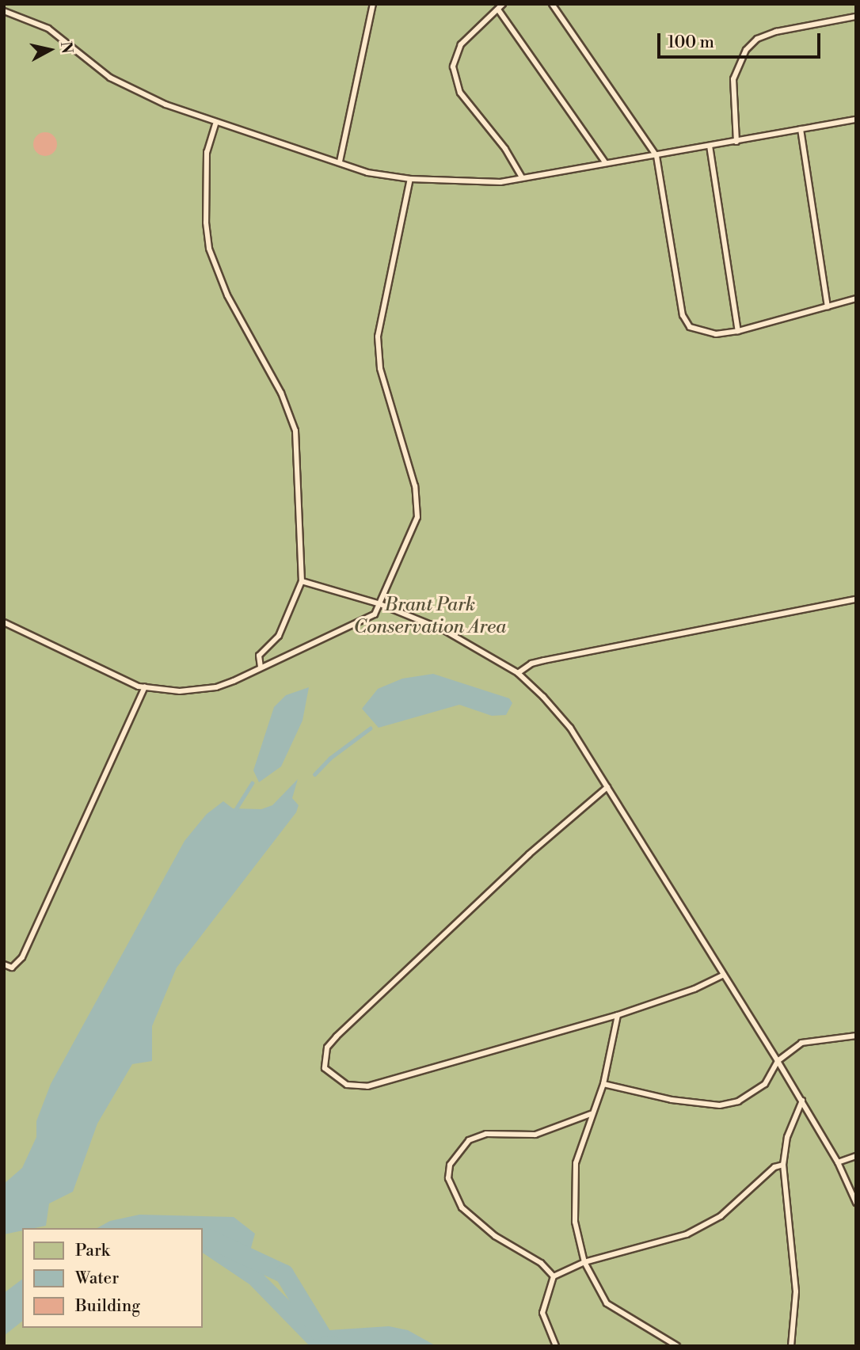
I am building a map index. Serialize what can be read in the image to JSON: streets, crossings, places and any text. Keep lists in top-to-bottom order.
{
  "parks": ["Brant Park Conservation Area"],
  "legend": ["Park", "Water", "Building"],
  "scale_bar": "100 m",
  "north": "right"
}
